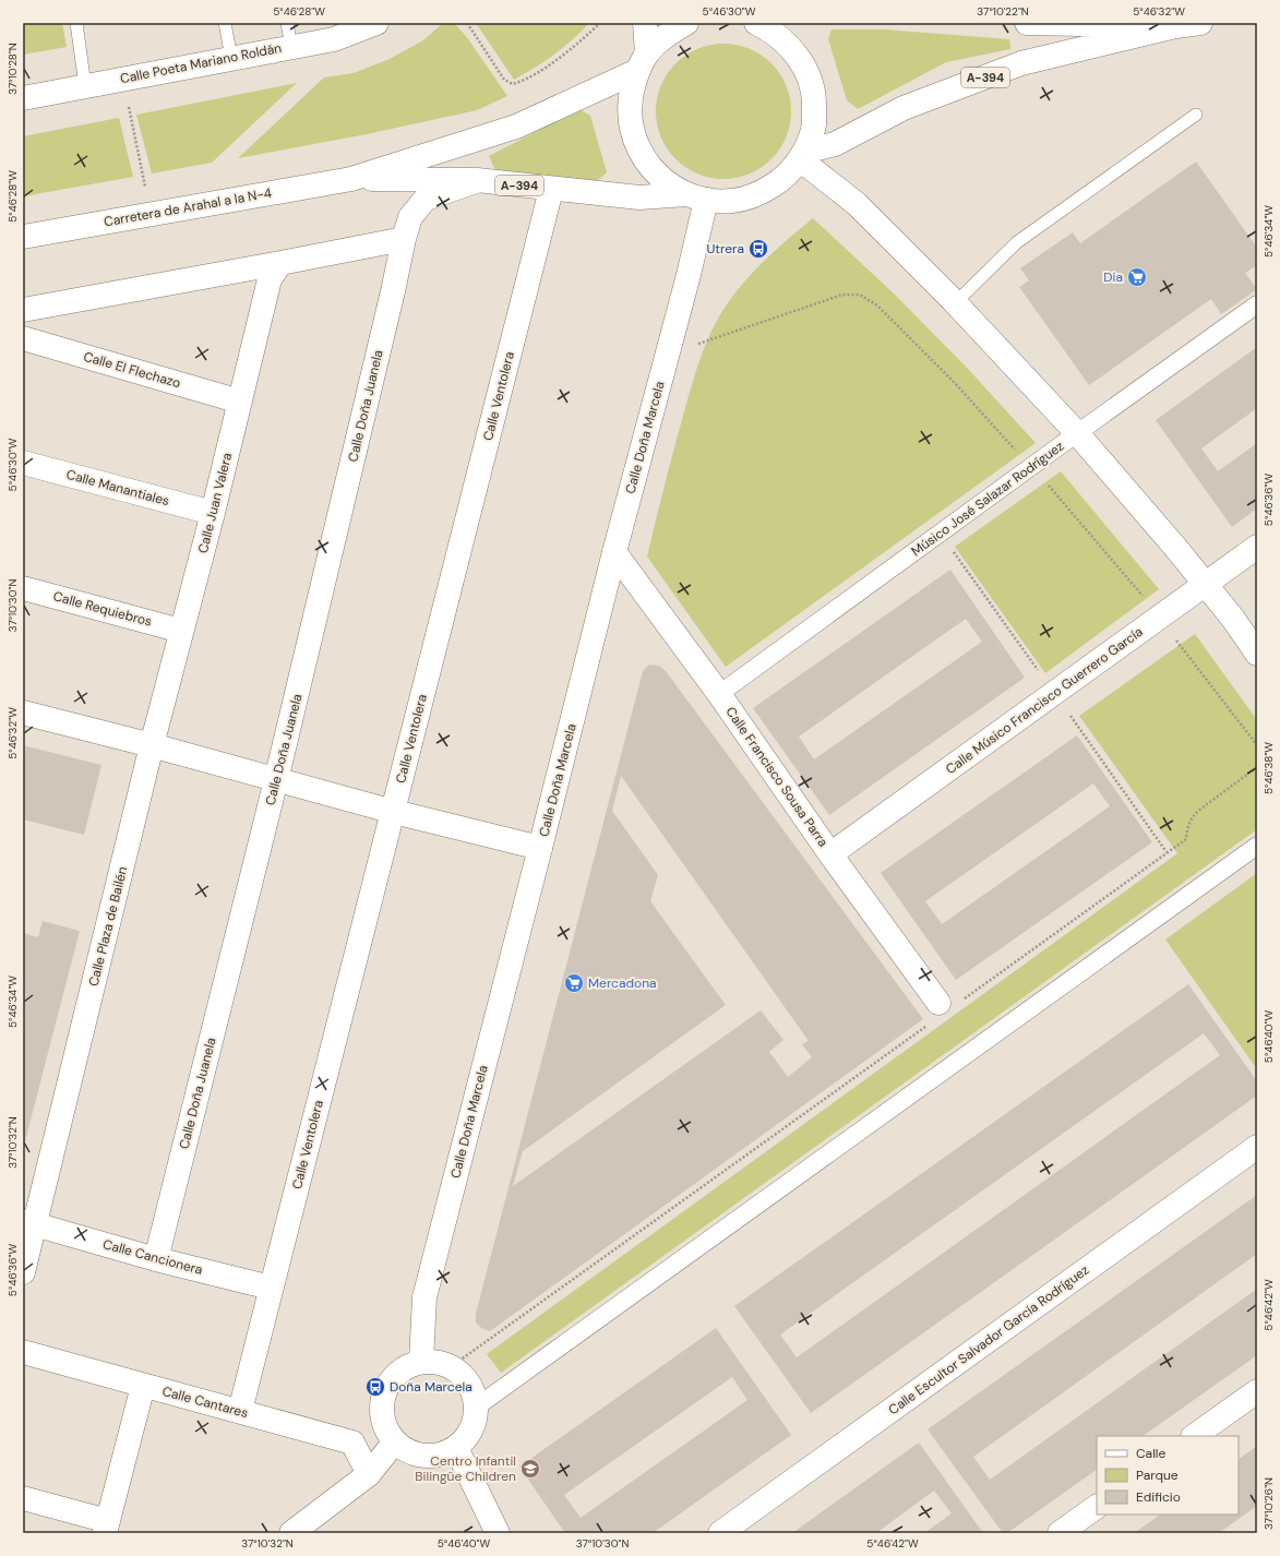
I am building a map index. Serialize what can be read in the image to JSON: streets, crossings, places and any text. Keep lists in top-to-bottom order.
{
  "streets": {
    "street": [
      "Calle Poeta Mariano Roldán",
      "A-394",
      "Carretera de Arahal a la N-4",
      "Calle El Flechazo",
      "Calle Ventolera",
      "Calle Doña Juanela",
      "Calle Doña Marcela",
      "Calle Manantiales",
      "Músico José Salazar Rodríguez",
      "Calle Juan Valera",
      "Calle Requiebros",
      "Calle Músico Francisco Guerrero García",
      "Calle Francisco Sousa Parra",
      "Calle Plaza de Bailén",
      "Calle Cancionera",
      "Calle Escultor Salvador García Rodríguez",
      "Calle Cantares"
    ]
  },
  "crossings": [
    ["A-394", "Carretera de Arahal a la N-4"],
    ["A-394", "Calle Doña Marcela"],
    ["Carretera de Arahal a la N-4", "Calle Ventolera"],
    ["Carretera de Arahal a la N-4", "Calle Doña Juanela"],
    ["Carretera de Arahal a la N-4", "Calle Doña Marcela"],
    ["Calle El Flechazo", "Calle Juan Valera"],
    ["Calle Ventolera", "Calle Cancionera"],
    ["Calle Ventolera", "Calle Cantares"],
    ["Calle Doña Juanela", "Calle Cancionera"],
    ["Calle Doña Marcela", "Calle Francisco Sousa Parra"],
    ["Calle Manantiales", "Calle Juan Valera"],
    ["Músico José Salazar Rodríguez", "Calle Francisco Sousa Parra"],
    ["Calle Juan Valera", "Calle Requiebros"],
    ["Calle Juan Valera", "Calle Plaza de Bailén"],
    ["Calle Músico Francisco Guerrero García", "Calle Francisco Sousa Parra"],
    ["Calle Plaza de Bailén", "Calle Cancionera"]
  ],
  "places": {
    "bus stop": ["Utrera", "Doña Marcela"],
    "supermarket": ["Dia", "Mercadona"],
    "school or university": ["Centro Infantil Bilingüe Children"]
  },
  "legend": ["Calle", "Parque", "Edificio"],
  "coordinates": [
    "5°46'28\"W",
    "5°46'30\"W",
    "37°10'22\"N",
    "5°46'32\"W",
    "37°10'28\"N",
    "5°46'34\"W",
    "5°46'36\"W",
    "37°10'30\"N",
    "5°46'38\"W",
    "5°46'40\"W",
    "37°10'32\"N",
    "5°46'42\"W",
    "37°10'26\"N"
  ]
}
